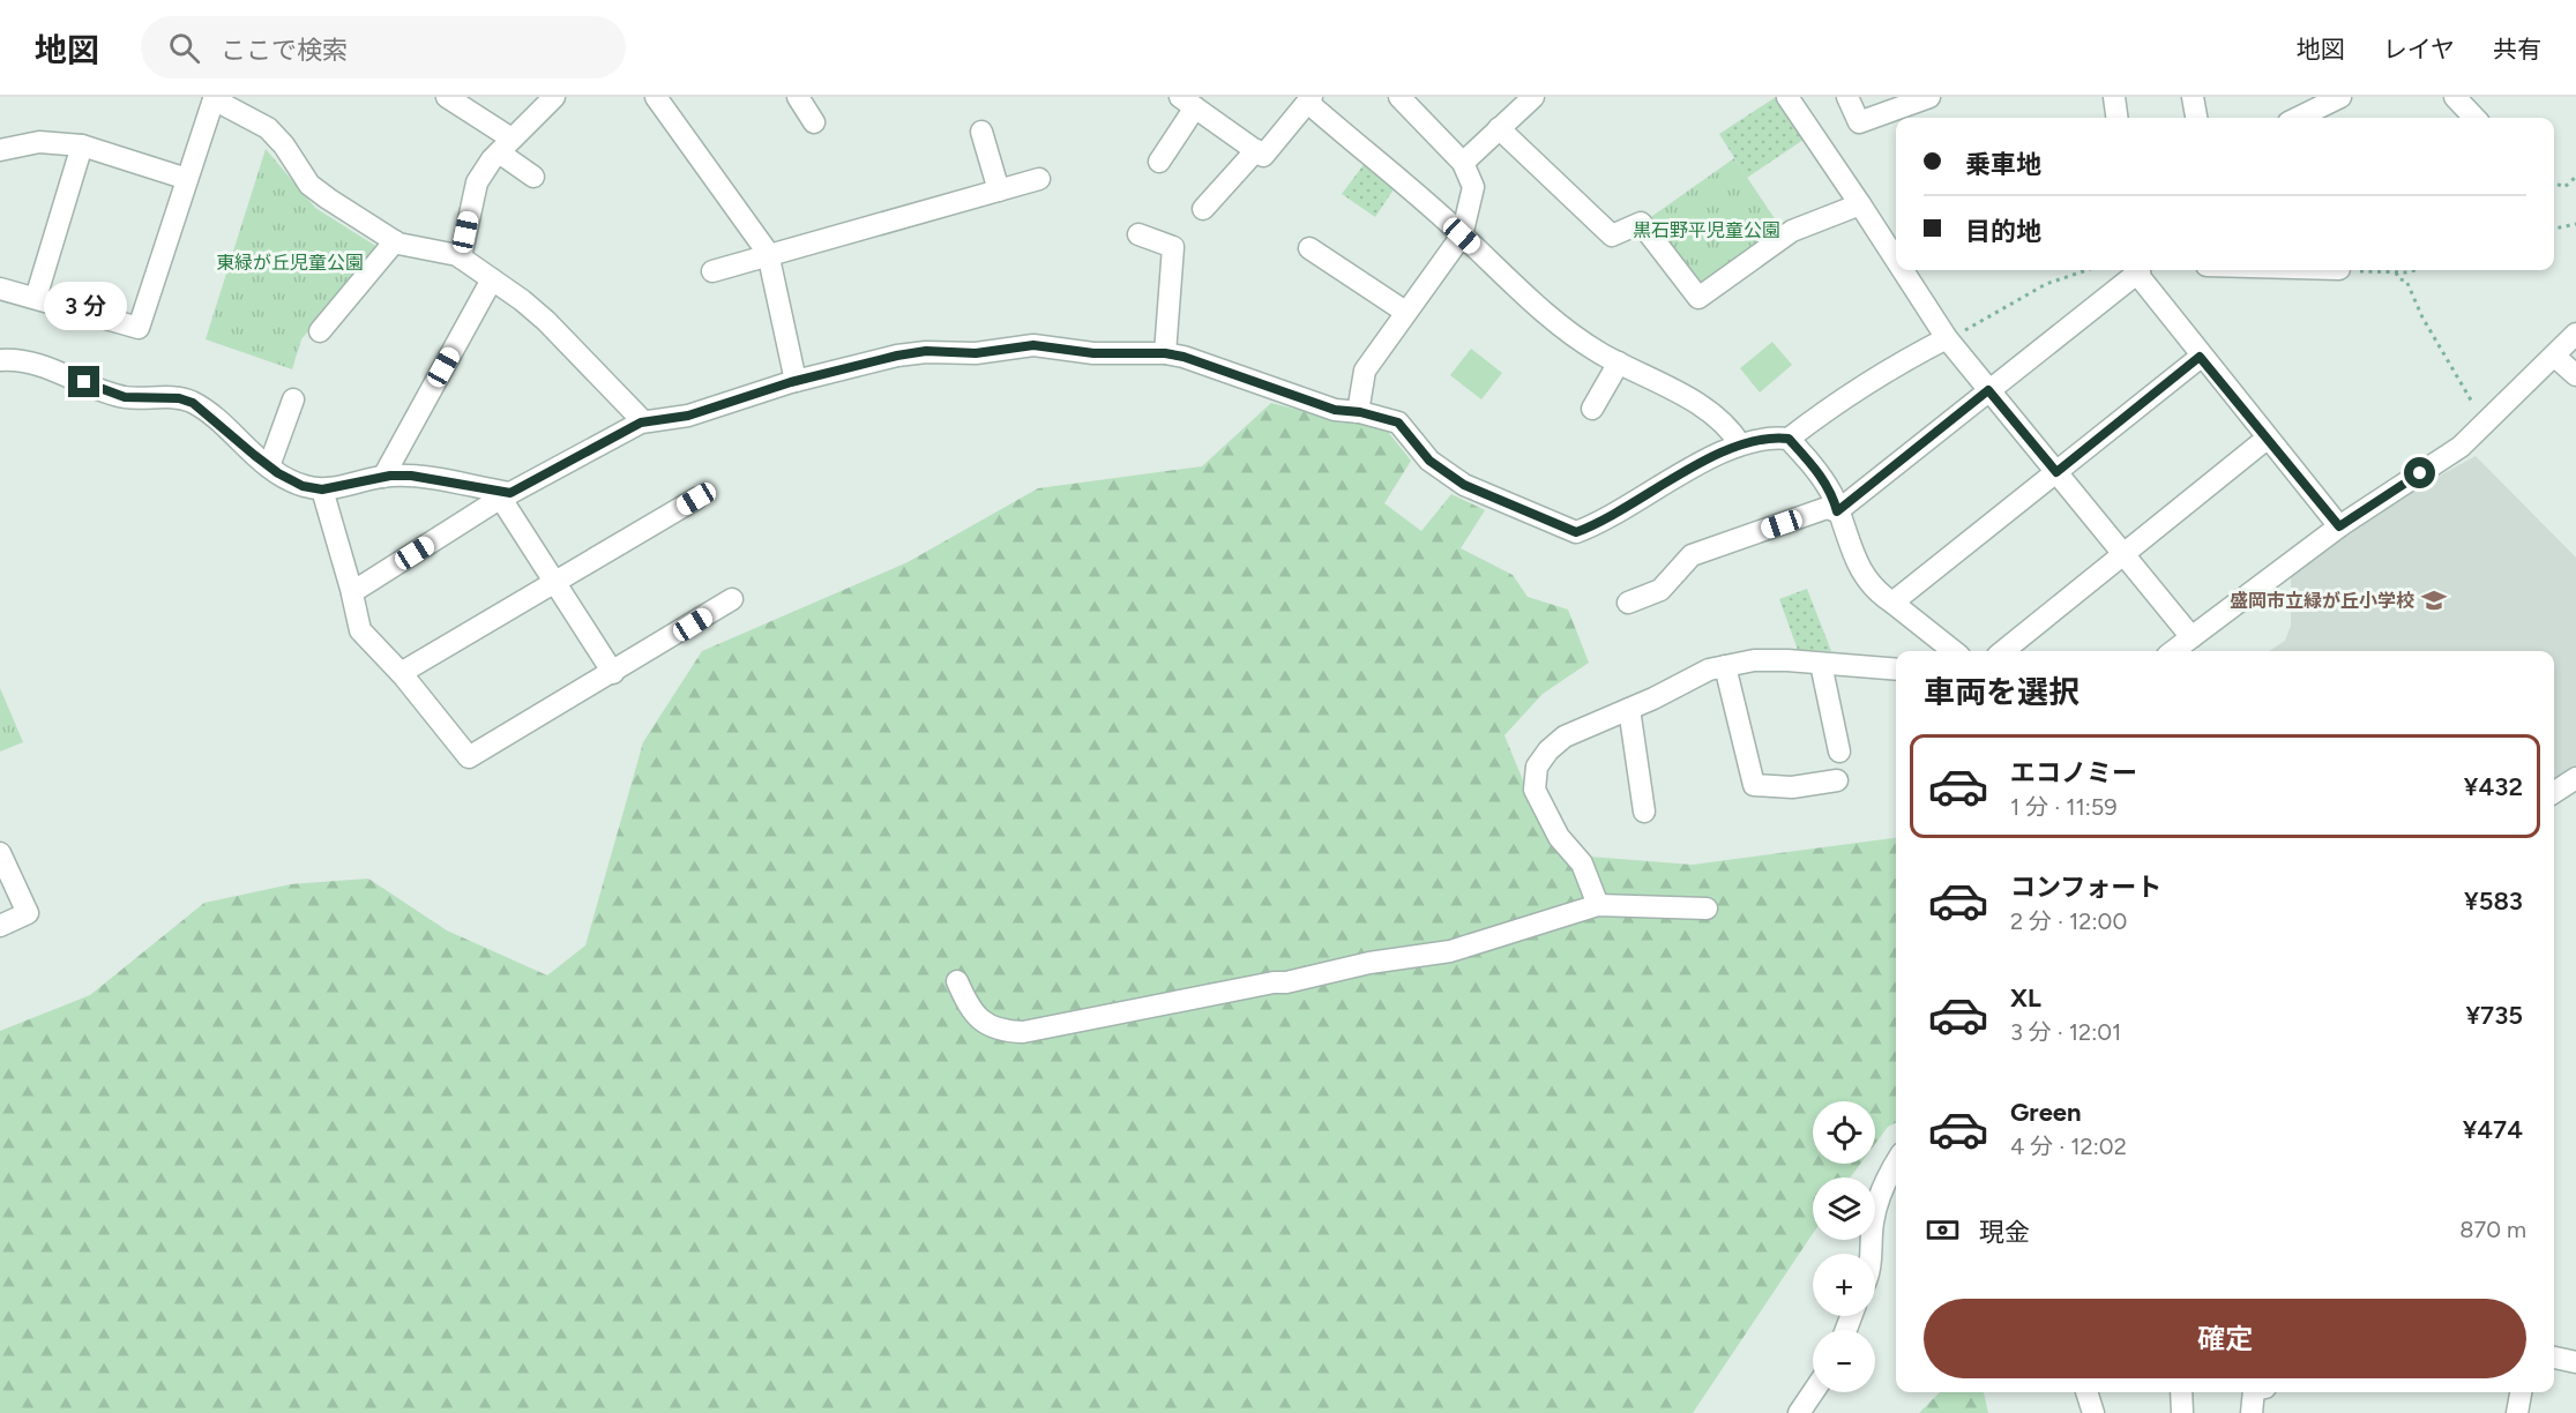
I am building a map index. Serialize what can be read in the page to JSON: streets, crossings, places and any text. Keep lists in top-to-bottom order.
{
  "parks": ["黒石野平児童公園", "東緑が丘児童公園"],
  "places": {
    "school or university": ["盛岡市立緑が丘小学校"]
  },
  "page": {
    "header": "地図",
    "search": "ここで検索",
    "nav": ["地図", "レイヤ", "共有"],
    "banner": ["乗車地", "目的地"],
    "bubble": "3 分",
    "heading": "車両を選択",
    "list": [
      {
        "name": "エコノミー",
        "note": "1 分 · 11:59",
        "value": "¥432"
      },
      {
        "name": "コンフォート",
        "note": "2 分 · 12:00",
        "value": "¥583"
      },
      {
        "name": "XL",
        "note": "3 分 · 12:01",
        "value": "¥735"
      },
      {
        "name": "Green",
        "note": "4 分 · 12:02",
        "value": "¥474"
      }
    ],
    "map_buttons": ["+", "−"],
    "pay": ["現金", "870 m"],
    "buttons": "確定"
  }
}
